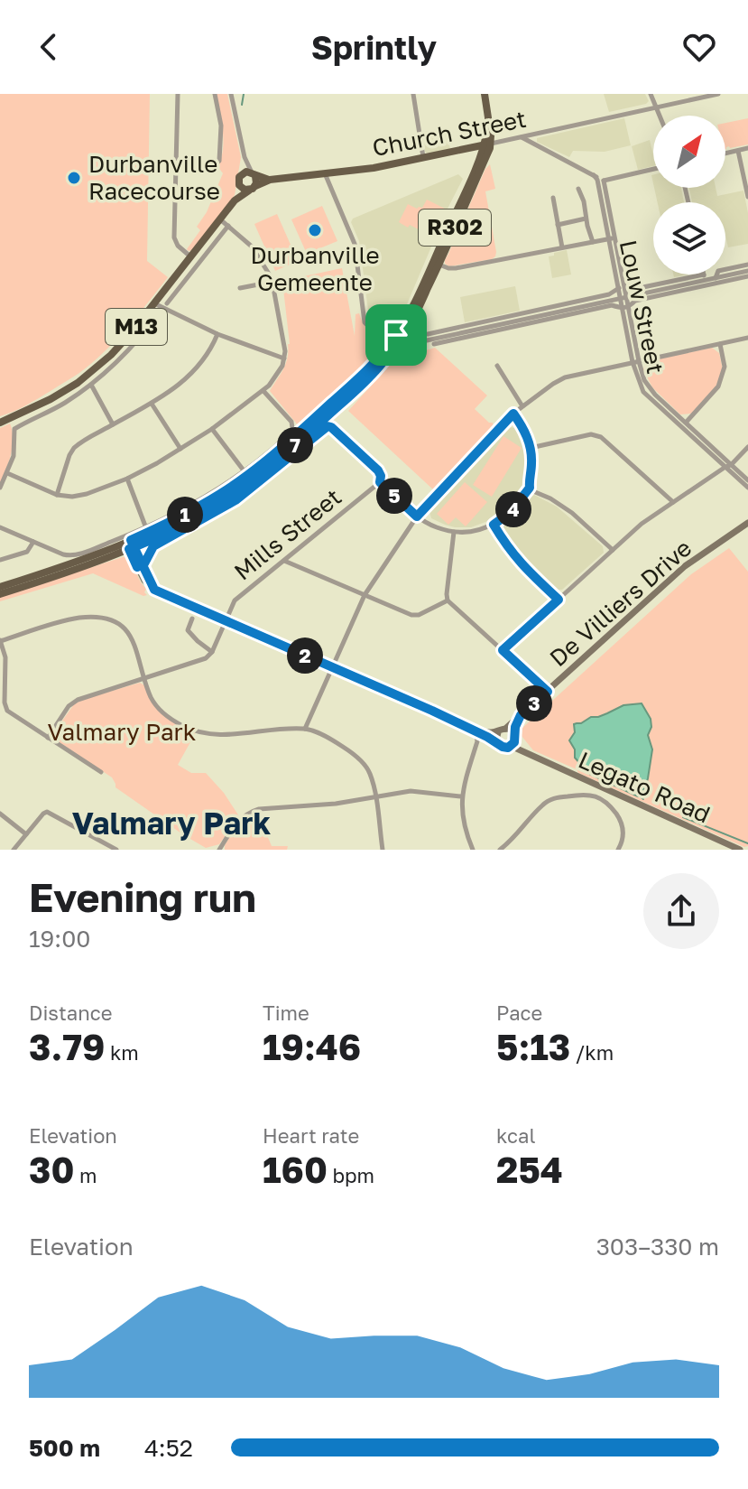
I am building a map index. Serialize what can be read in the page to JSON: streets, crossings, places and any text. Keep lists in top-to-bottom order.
{
  "streets": {
    "main road": ["Church Street", "R302", "M13"],
    "street": [
      "Louw Street",
      "Mills Street",
      "De Villiers Drive",
      "Legato Road"
    ]
  },
  "crossings": [
    ["Church Street", "R302"],
    ["Church Street", "M13"],
    ["De Villiers Drive", "Legato Road"]
  ],
  "districts": ["Valmary Park"],
  "parks": ["Valmary Park"],
  "places": ["Durbanville Racecourse", "Durbanville Gemeente"],
  "north": "top right",
  "page": {
    "header": "Sprintly",
    "pins": [
      "7",
      "5",
      "4",
      "1",
      "2",
      "3"
    ],
    "heading": ["Evening run", "19:00"],
    "stats": [
      ["Distance", "3.79 km"],
      ["Time", "19:46"],
      ["Pace", "5:13 /km"],
      ["Elevation", "30 m"],
      ["Heart rate", "160 bpm"],
      ["kcal", "254"]
    ],
    "chart": ["Elevation", "303–330 m"],
    "list": [
      {
        "name": "500 m",
        "note": "4:52"
      }
    ]
  }
}
